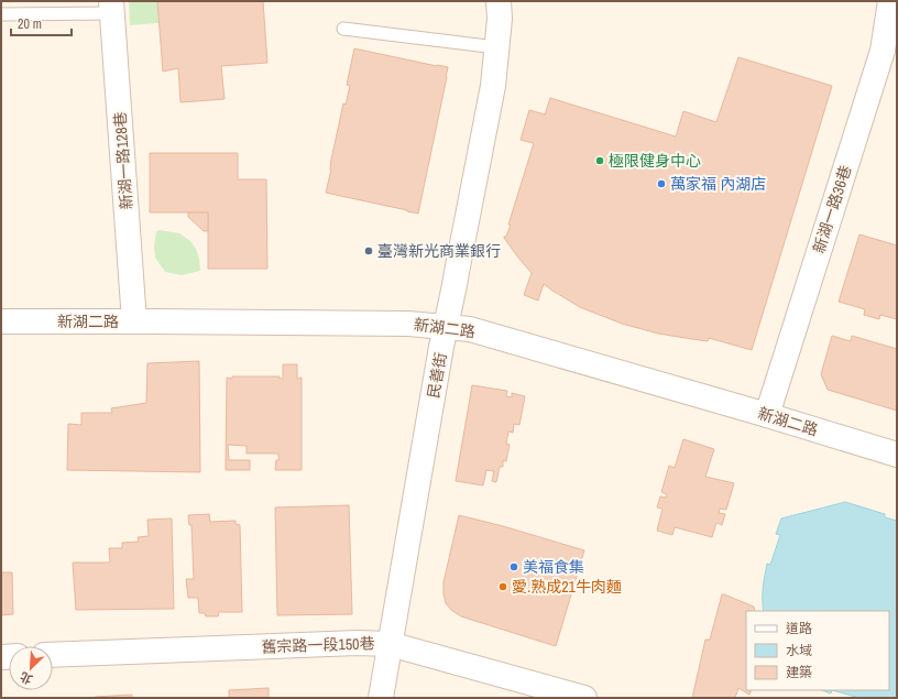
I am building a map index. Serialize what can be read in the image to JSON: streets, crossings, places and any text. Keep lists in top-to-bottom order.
{
  "streets": {
    "street": [
      "新湖一路128巷",
      "新湖一路36巷",
      "新湖二路",
      "民善街",
      "舊宗路一段150巷"
    ]
  },
  "crossings": [
    ["新湖一路128巷", "新湖二路"],
    ["新湖一路36巷", "新湖二路"],
    ["新湖二路", "民善街"],
    ["民善街", "舊宗路一段150巷"]
  ],
  "places": [
    "極限健身中心",
    "萬家福 內湖店",
    "臺灣新光商業銀行",
    "美福食集",
    "愛.熟成21牛肉麵"
  ],
  "legend": ["道路", "水域", "建築"],
  "scale_bar": "20 m",
  "north": "bottom left"
}
